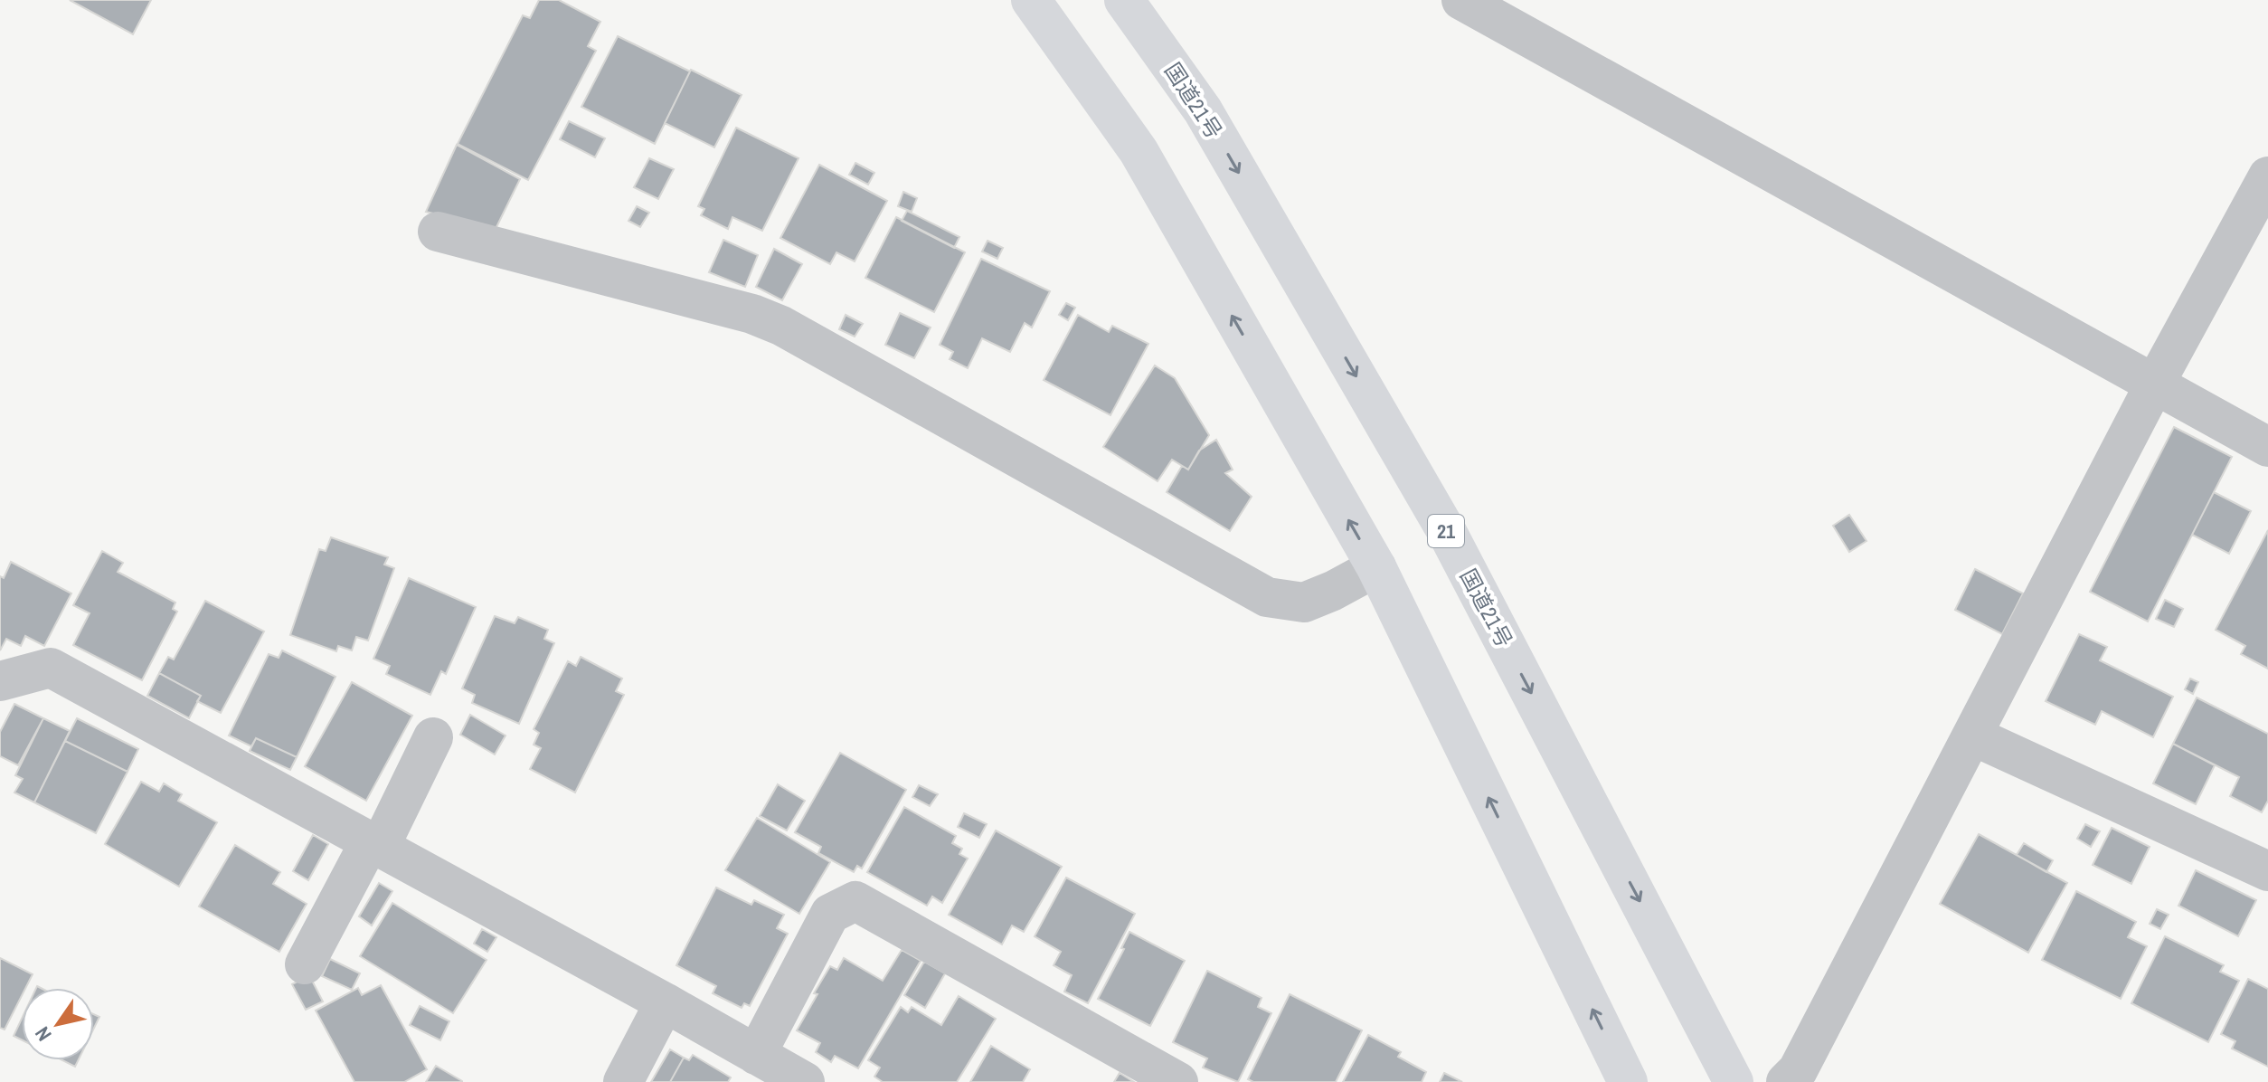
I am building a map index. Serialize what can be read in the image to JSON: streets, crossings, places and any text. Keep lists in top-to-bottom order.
{
  "streets": {
    "highway": ["国道21号", "21"]
  },
  "north": "bottom left"
}
